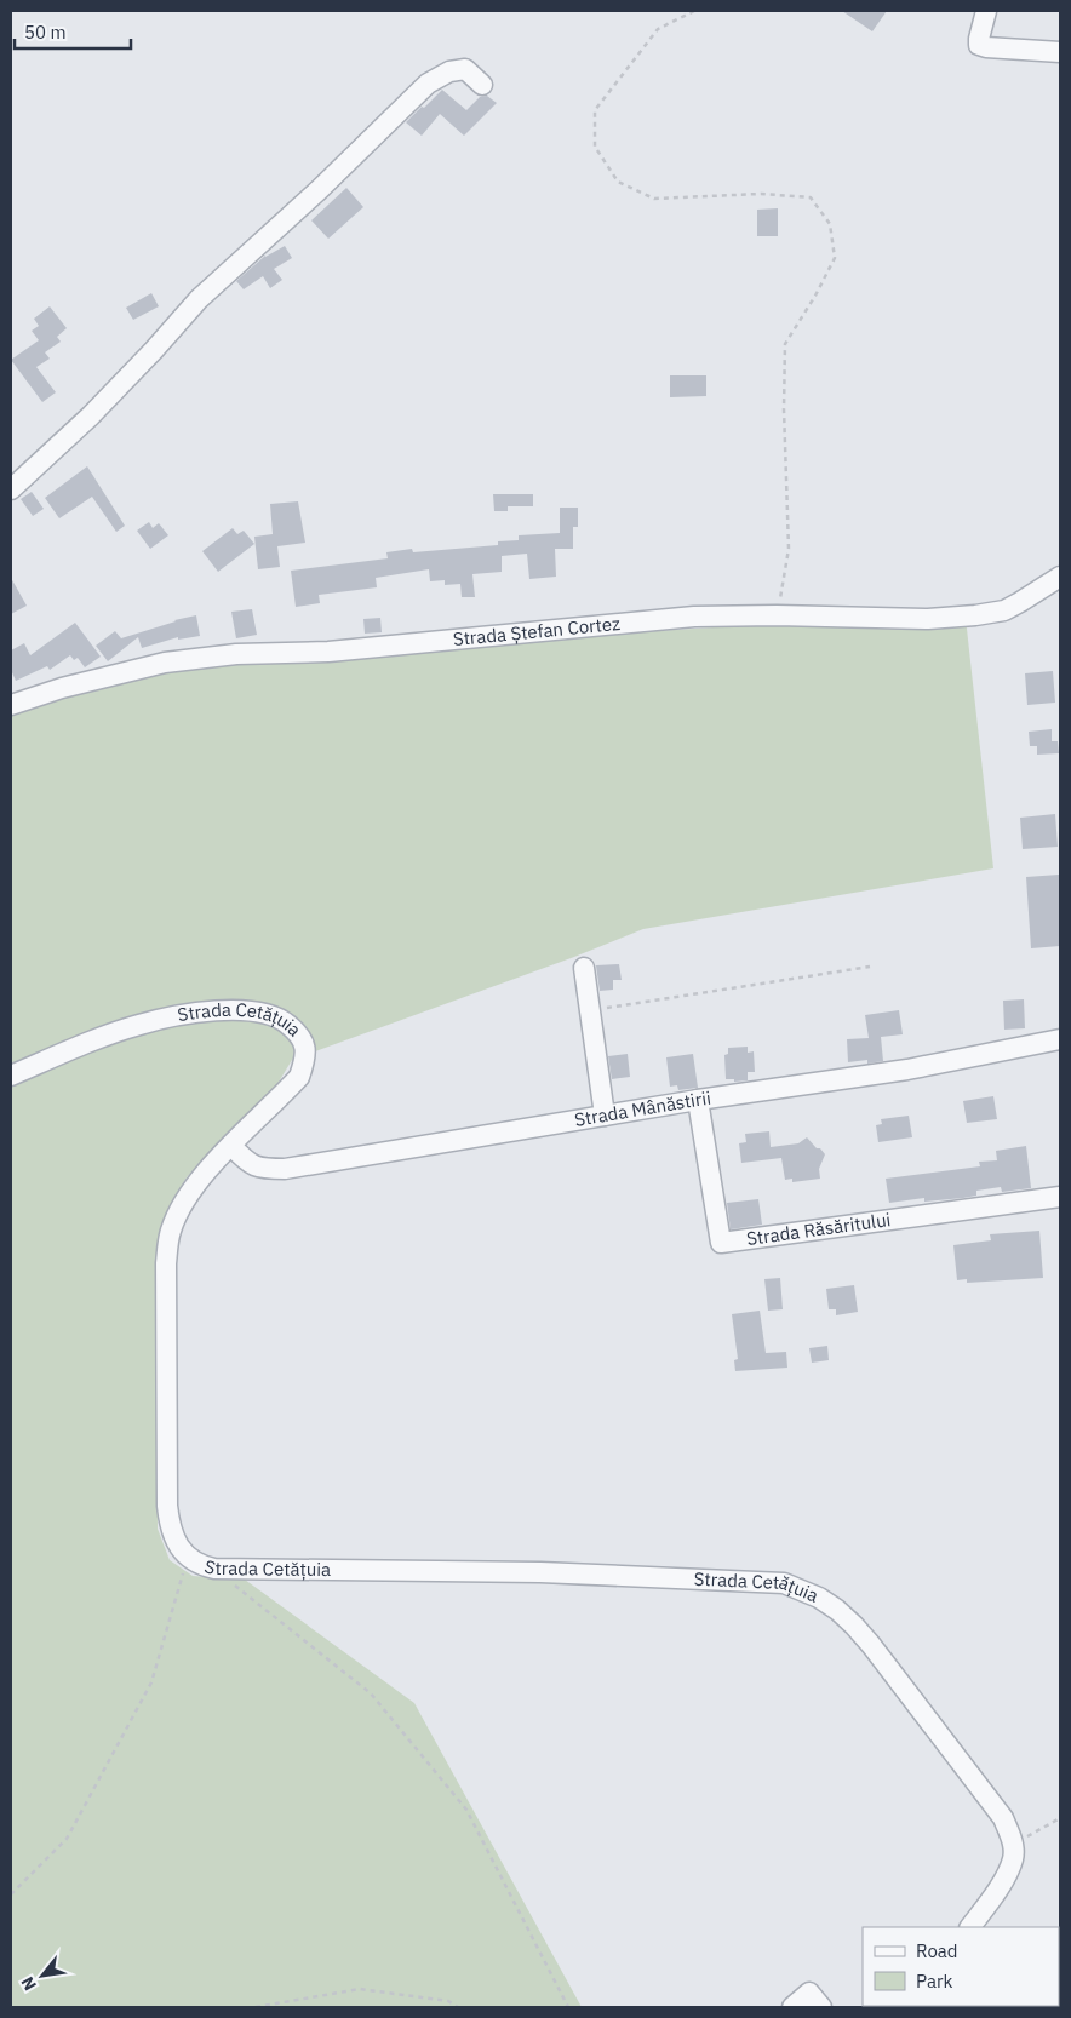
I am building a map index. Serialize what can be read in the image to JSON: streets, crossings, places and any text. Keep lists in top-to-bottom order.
{
  "streets": {
    "street": [
      "Strada Ștefan Cortez",
      "Strada Cetățuia",
      "Strada Mânăstirii",
      "Strada Răsăritului"
    ]
  },
  "crossings": [
    ["Strada Cetățuia", "Strada Mânăstirii"],
    ["Strada Mânăstirii", "Strada Răsăritului"]
  ],
  "legend": ["Road", "Park"],
  "scale_bar": "50 m",
  "north": "bottom left"
}
